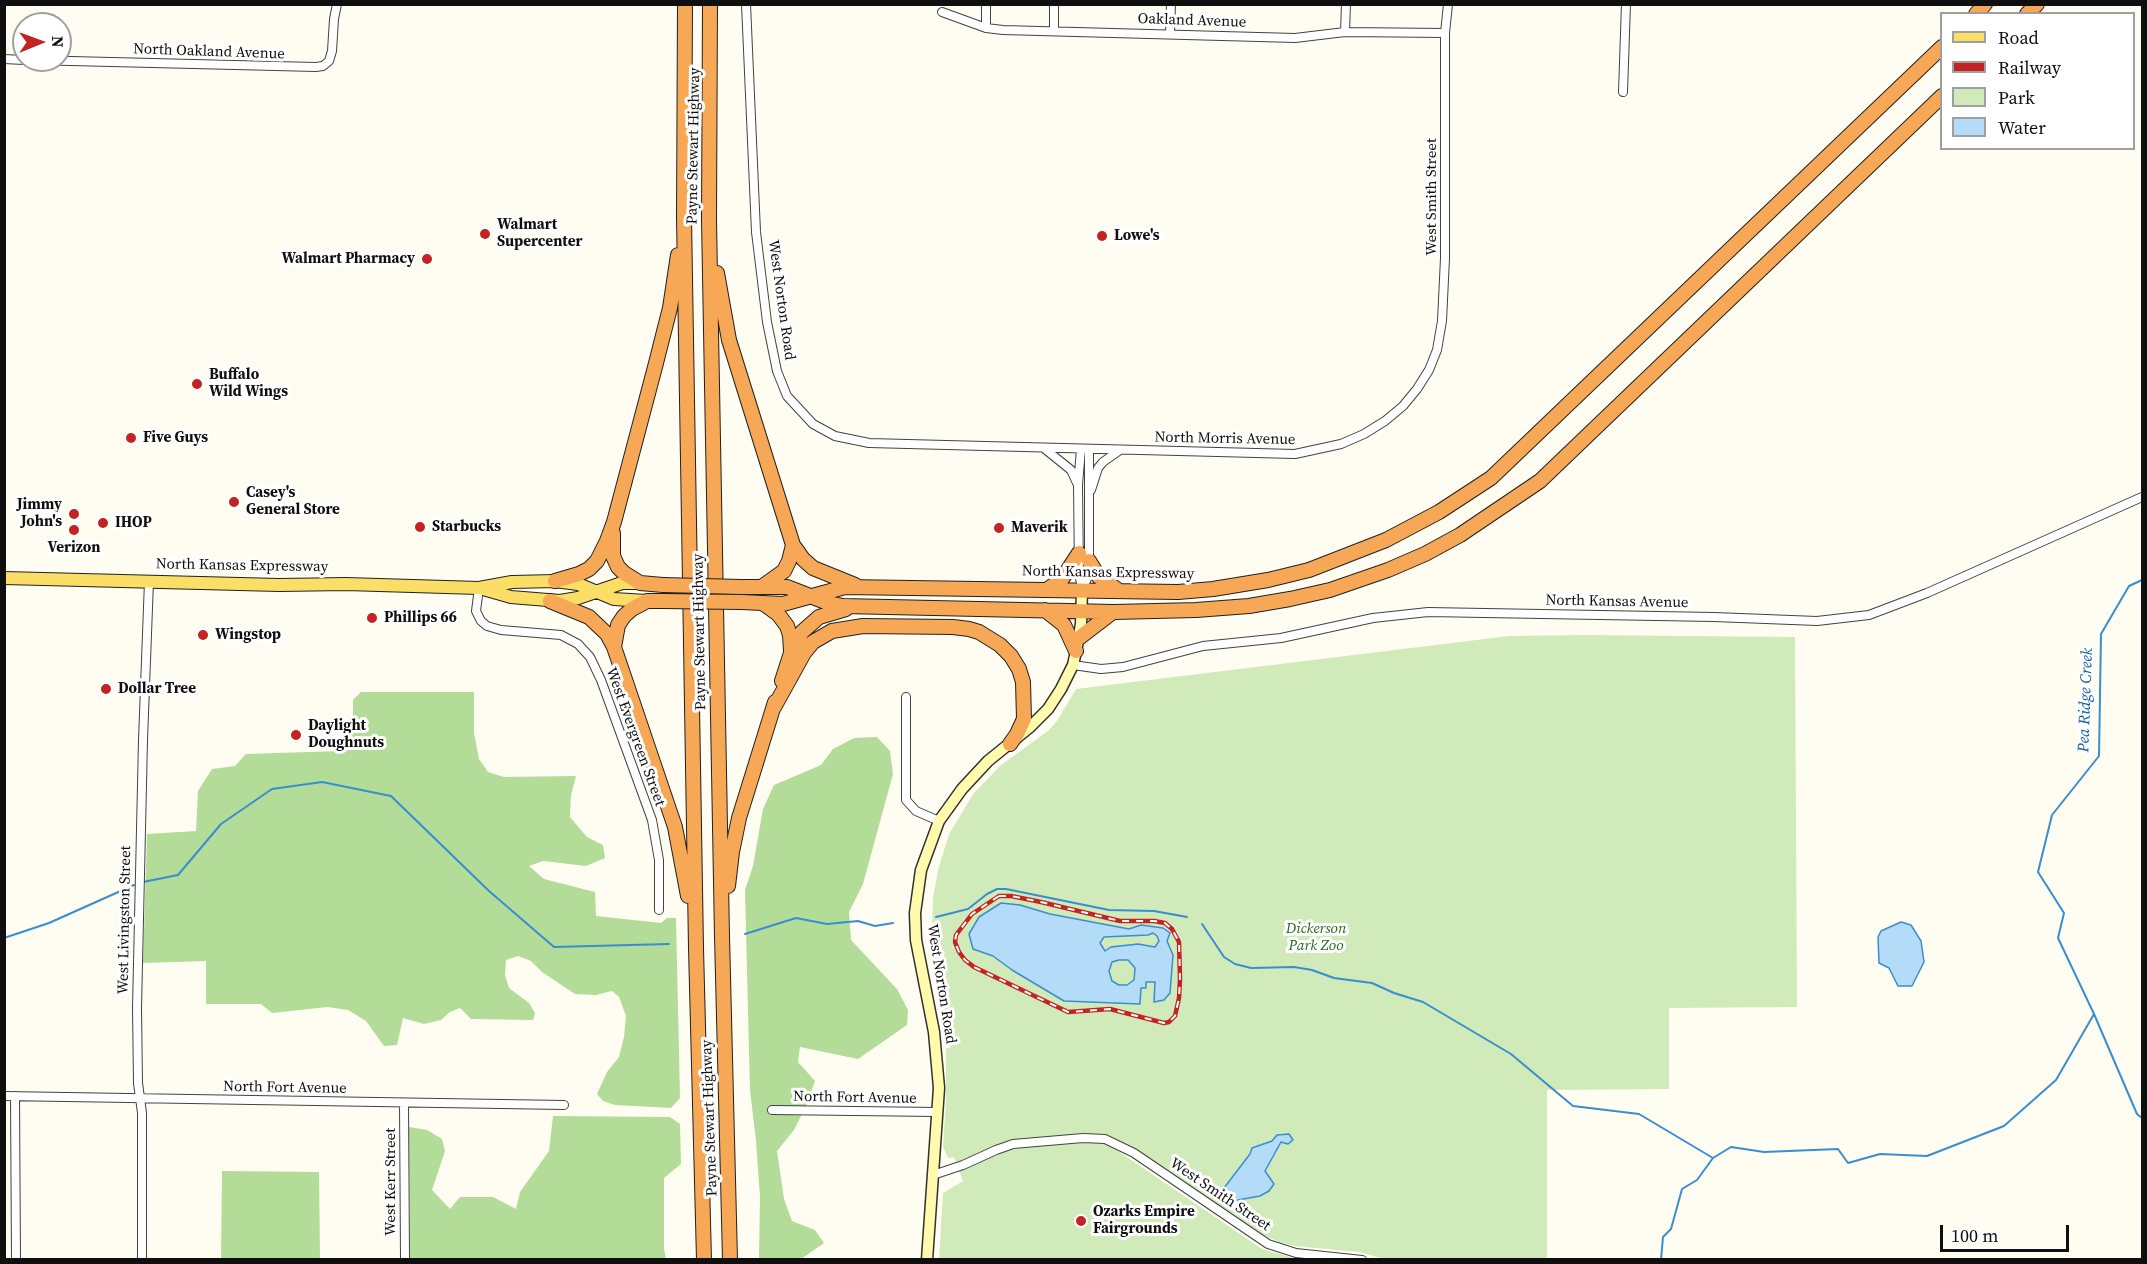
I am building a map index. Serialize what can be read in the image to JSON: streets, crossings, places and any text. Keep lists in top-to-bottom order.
{
  "streets": {
    "highway": ["Payne Stewart Highway", "North Kansas Expressway"],
    "main road": ["West Norton Road"],
    "street": [
      "Oakland Avenue",
      "North Oakland Avenue",
      "West Smith Street",
      "North Morris Avenue",
      "North Kansas Avenue",
      "West Evergreen Street",
      "West Livingston Street",
      "North Fort Avenue",
      "West Kerr Street"
    ]
  },
  "crossings": [
    ["Oakland Avenue", "West Smith Street"],
    ["West Smith Street", "West Norton Road"],
    ["West Smith Street", "North Morris Avenue"],
    ["West Norton Road", "North Morris Avenue"],
    ["West Norton Road", "North Kansas Expressway"],
    ["West Norton Road", "North Kansas Avenue"],
    ["West Norton Road", "North Fort Avenue"],
    ["North Kansas Expressway", "West Evergreen Street"],
    ["North Kansas Expressway", "West Livingston Street"],
    ["West Livingston Street", "North Fort Avenue"],
    ["North Fort Avenue", "West Kerr Street"]
  ],
  "water": ["Pea Ridge Creek"],
  "parks": ["Dickerson Park Zoo"],
  "places": [
    "Walmart Supercenter",
    "Lowe's",
    "Walmart Pharmacy",
    "Buffalo Wild Wings",
    "Five Guys",
    "Casey's General Store",
    "Jimmy John's",
    "IHOP",
    "Starbucks",
    "Maverik",
    "Verizon",
    "Phillips 66",
    "Wingstop",
    "Dollar Tree",
    "Daylight Doughnuts",
    "Ozarks Empire Fairgrounds"
  ],
  "legend": [
    "Road",
    "Railway",
    "Park",
    "Water"
  ],
  "scale_bar": "100 m",
  "north": "right"
}
